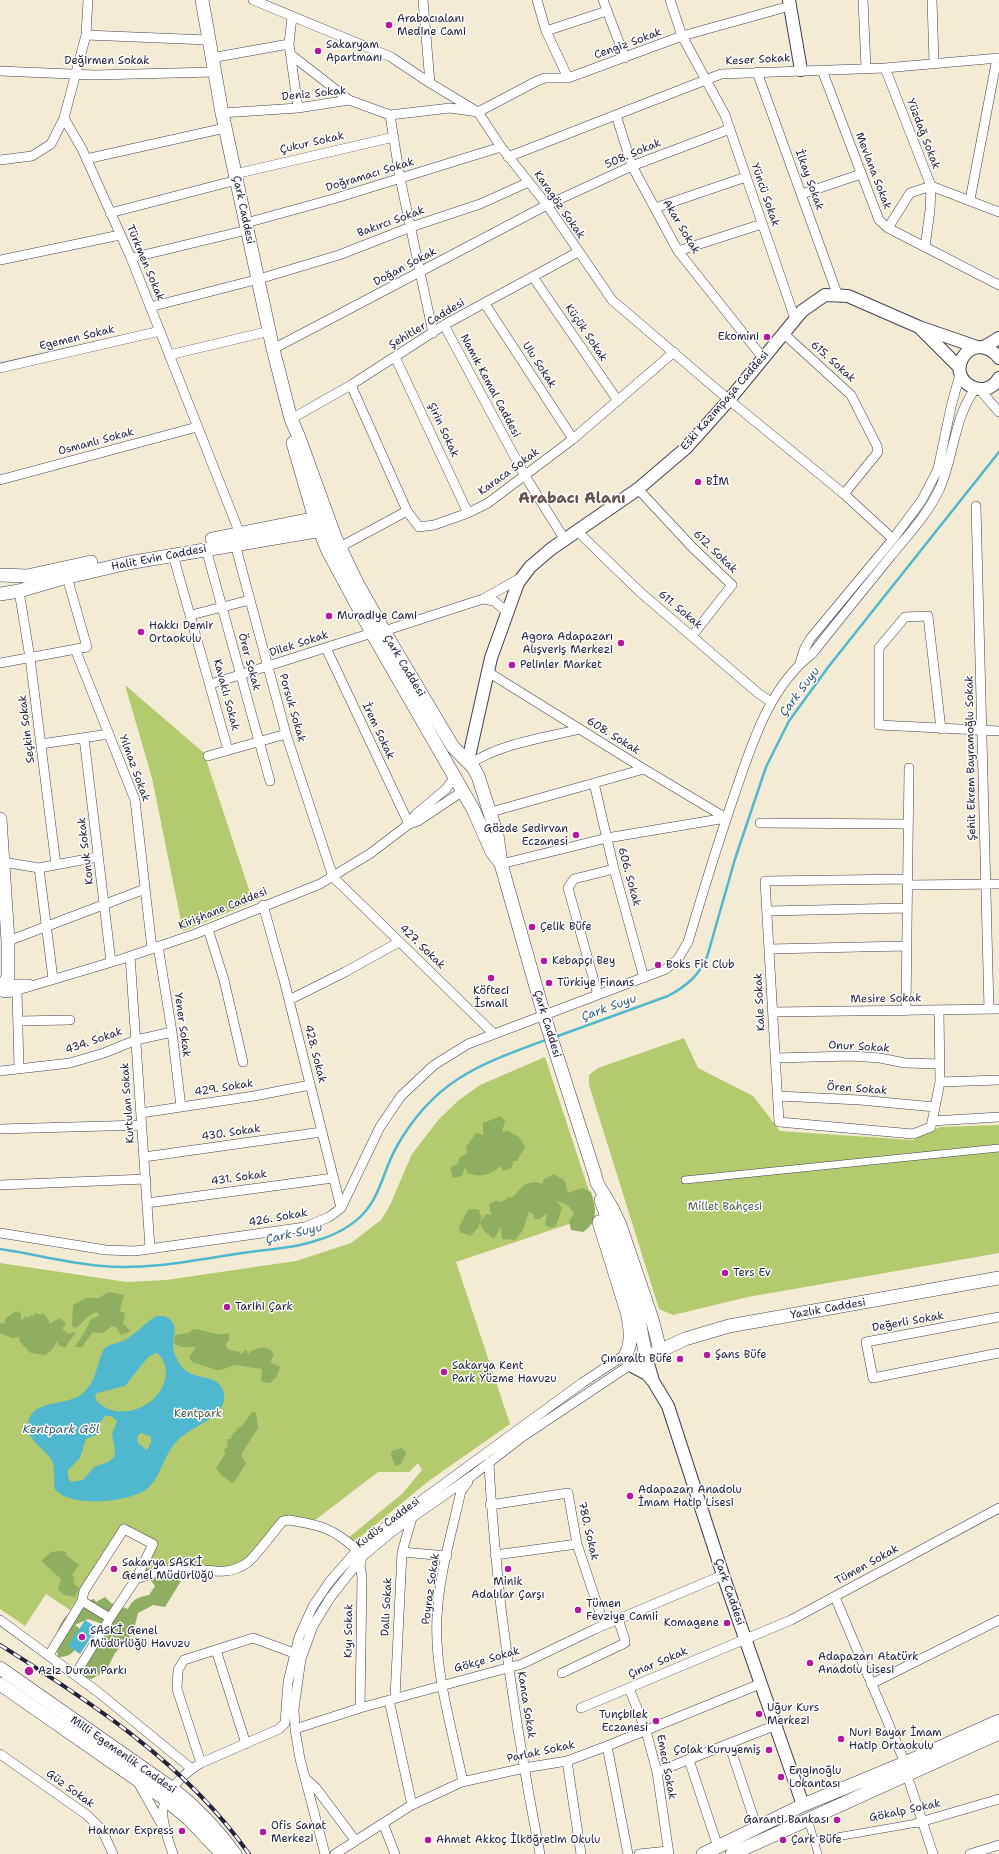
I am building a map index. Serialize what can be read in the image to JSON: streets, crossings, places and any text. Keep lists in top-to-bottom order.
{
  "streets": {
    "main road": [
      "Çark Caddesi",
      "Halit Evin Caddesi",
      "Yazlık Caddesi",
      "Milli Egemenlik Caddesi"
    ],
    "street": [
      "Cengiz Sokak",
      "Keser Sokak",
      "Değirmen Sokak",
      "Deniz Sokak",
      "Yüzdağ Sokak",
      "Çukur Sokak",
      "508. Sokak",
      "Mevlana Sokak",
      "Doğramacı Sokak",
      "İlkay Sokak",
      "Yüncü Sokak",
      "Karagöz Sokak",
      "Bakırcı Sokak",
      "Akar Sokak",
      "Türkmen Sokak",
      "Doğan Sokak",
      "Şehitler Caddesi",
      "Küçük Sokak",
      "Egemen Sokak",
      "615. Sokak",
      "Ulu Sokak",
      "Namık Kemal Caddesi",
      "Eski Kazımpaşa Caddesi",
      "Şirin Sokak",
      "Osmanlı Sokak",
      "Karaca Sokak",
      "612. Sokak",
      "611. Sokak",
      "Dilek Sokak",
      "Örer Sokak",
      "Kavaklı Sokak",
      "Porsuk Sokak",
      "Seçkin Sokak",
      "İrem Sokak",
      "608. Sokak",
      "Şehit Ekrem Bayramoğlu Sokak",
      "Yılmaz Sokak",
      "Konuk Sokak",
      "606. Sokak",
      "Kirişhane Caddesi",
      "427. Sokak",
      "Mesire Sokak",
      "Kale Sokak",
      "Yener Sokak",
      "434. Sokak",
      "Onur Sokak",
      "428. Sokak",
      "429. Sokak",
      "Ören Sokak",
      "Kurtulan Sokak",
      "430. Sokak",
      "431. Sokak",
      "426. Sokak",
      "Değerli Sokak",
      "Kudüs Caddesi",
      "780. Sokak",
      "Tümen Sokak",
      "Poyraz Sokak",
      "Dallı Sokak",
      "Kıyı Sokak",
      "Gökçe Sokak",
      "Çınar Sokak",
      "Kanca Sokak",
      "Parlak Sokak",
      "Emeci Sokak",
      "Güz Sokak",
      "Gökalp Sokak"
    ]
  },
  "crossings": [
    ["Cengiz Sokak", "Deniz Sokak"],
    ["Cengiz Sokak", "Yüncü Sokak"],
    ["Cengiz Sokak", "Karagöz Sokak"],
    ["Keser Sokak", "Yüzdağ Sokak"],
    ["Keser Sokak", "Mevlana Sokak"],
    ["Keser Sokak", "İlkay Sokak"],
    ["Keser Sokak", "Yüncü Sokak"],
    ["Keser Sokak", "Karagöz Sokak"],
    ["Keser Sokak", "Akar Sokak"],
    ["Değirmen Sokak", "Çark Caddesi"],
    ["Deniz Sokak", "Karagöz Sokak"],
    ["Deniz Sokak", "Çark Caddesi"],
    ["Çukur Sokak", "Çark Caddesi"],
    ["Çukur Sokak", "Türkmen Sokak"],
    ["508. Sokak", "Yüncü Sokak"],
    ["508. Sokak", "Karagöz Sokak"],
    ["508. Sokak", "Akar Sokak"],
    ["508. Sokak", "Doğan Sokak"],
    ["Doğramacı Sokak", "Karagöz Sokak"],
    ["Doğramacı Sokak", "Çark Caddesi"],
    ["Doğramacı Sokak", "Türkmen Sokak"],
    ["İlkay Sokak", "Eski Kazımpaşa Caddesi"],
    ["Yüncü Sokak", "Eski Kazımpaşa Caddesi"],
    ["Karagöz Sokak", "Bakırcı Sokak"],
    ["Karagöz Sokak", "Doğan Sokak"],
    ["Karagöz Sokak", "Şehitler Caddesi"],
    ["Karagöz Sokak", "Eski Kazımpaşa Caddesi"],
    ["Karagöz Sokak", "Karaca Sokak"],
    ["Çark Caddesi", "Bakırcı Sokak"],
    ["Çark Caddesi", "Doğan Sokak"],
    ["Çark Caddesi", "Şehitler Caddesi"],
    ["Çark Caddesi", "Eski Kazımpaşa Caddesi"],
    ["Çark Caddesi", "Halit Evin Caddesi"],
    ["Çark Caddesi", "Dilek Sokak"],
    ["Çark Caddesi", "Kirişhane Caddesi"],
    ["Çark Caddesi", "Yazlık Caddesi"],
    ["Çark Caddesi", "Tümen Sokak"],
    ["Çark Caddesi", "Gökçe Sokak"],
    ["Çark Caddesi", "Çınar Sokak"],
    ["Çark Caddesi", "Parlak Sokak"],
    ["Bakırcı Sokak", "Türkmen Sokak"],
    ["Akar Sokak", "Eski Kazımpaşa Caddesi"],
    ["Türkmen Sokak", "Egemen Sokak"],
    ["Türkmen Sokak", "Osmanlı Sokak"],
    ["Türkmen Sokak", "Halit Evin Caddesi"],
    ["Türkmen Sokak", "Porsuk Sokak"],
    ["Şehitler Caddesi", "Küçük Sokak"],
    ["Şehitler Caddesi", "Ulu Sokak"],
    ["Şehitler Caddesi", "Namık Kemal Caddesi"],
    ["Şehitler Caddesi", "Şirin Sokak"],
    ["Küçük Sokak", "Karaca Sokak"],
    ["615. Sokak", "Eski Kazımpaşa Caddesi"],
    ["Ulu Sokak", "Karaca Sokak"],
    ["Namık Kemal Caddesi", "Eski Kazımpaşa Caddesi"],
    ["Namık Kemal Caddesi", "Karaca Sokak"],
    ["Eski Kazımpaşa Caddesi", "612. Sokak"],
    ["Eski Kazımpaşa Caddesi", "611. Sokak"],
    ["Eski Kazımpaşa Caddesi", "Dilek Sokak"],
    ["Eski Kazımpaşa Caddesi", "608. Sokak"],
    ["Eski Kazımpaşa Caddesi", "Kirişhane Caddesi"],
    ["Şirin Sokak", "Karaca Sokak"],
    ["612. Sokak", "611. Sokak"],
    ["Halit Evin Caddesi", "Örer Sokak"],
    ["Halit Evin Caddesi", "Kavaklı Sokak"],
    ["Halit Evin Caddesi", "Porsuk Sokak"],
    ["Halit Evin Caddesi", "Seçkin Sokak"],
    ["Dilek Sokak", "Örer Sokak"],
    ["Dilek Sokak", "Kavaklı Sokak"],
    ["Dilek Sokak", "Porsuk Sokak"],
    ["Dilek Sokak", "İrem Sokak"],
    ["Porsuk Sokak", "Kirişhane Caddesi"],
    ["Porsuk Sokak", "427. Sokak"],
    ["İrem Sokak", "Kirişhane Caddesi"],
    ["Şehit Ekrem Bayramoğlu Sokak", "Mesire Sokak"],
    ["Yılmaz Sokak", "Kirişhane Caddesi"],
    ["Yılmaz Sokak", "Yener Sokak"],
    ["Konuk Sokak", "Kirişhane Caddesi"],
    ["Kirişhane Caddesi", "427. Sokak"],
    ["Kirişhane Caddesi", "Yener Sokak"],
    ["Kirişhane Caddesi", "428. Sokak"],
    ["Kirişhane Caddesi", "Kurtulan Sokak"],
    ["Mesire Sokak", "Kale Sokak"],
    ["Kale Sokak", "Onur Sokak"],
    ["Kale Sokak", "Ören Sokak"],
    ["Yener Sokak", "434. Sokak"],
    ["Yener Sokak", "429. Sokak"],
    ["434. Sokak", "Kurtulan Sokak"],
    ["428. Sokak", "429. Sokak"],
    ["428. Sokak", "430. Sokak"],
    ["428. Sokak", "431. Sokak"],
    ["428. Sokak", "426. Sokak"],
    ["429. Sokak", "Kurtulan Sokak"],
    ["Kurtulan Sokak", "430. Sokak"],
    ["Kurtulan Sokak", "431. Sokak"],
    ["Kurtulan Sokak", "426. Sokak"],
    ["Kudüs Caddesi", "Poyraz Sokak"],
    ["Kudüs Caddesi", "Dallı Sokak"],
    ["Kudüs Caddesi", "Kıyı Sokak"],
    ["Kudüs Caddesi", "Gökçe Sokak"],
    ["Kudüs Caddesi", "Kanca Sokak"],
    ["780. Sokak", "Gökçe Sokak"],
    ["780. Sokak", "Kanca Sokak"],
    ["Tümen Sokak", "Çınar Sokak"],
    ["Poyraz Sokak", "Gökçe Sokak"],
    ["Poyraz Sokak", "Parlak Sokak"],
    ["Dallı Sokak", "Gökçe Sokak"],
    ["Dallı Sokak", "Parlak Sokak"],
    ["Kıyı Sokak", "Gökçe Sokak"],
    ["Gökçe Sokak", "Kanca Sokak"],
    ["Çınar Sokak", "Emeci Sokak"],
    ["Kanca Sokak", "Parlak Sokak"],
    ["Parlak Sokak", "Emeci Sokak"]
  ],
  "districts": ["Arabacı Alanı"],
  "water": ["Çark Suyu", "Kentpark Göl"],
  "parks": ["Millet Bahçesi", "Kentpark"],
  "places": [
    "Arabacıalanı Medine Cami",
    "Sakaryam Apartmanı",
    "Ekomini",
    "BİM",
    "Muradiye Cami",
    "Hakkı Demir Ortaokulu",
    "Agora Adapazarı Alışveriş Merkezi",
    "Pelinler Market",
    "Gözde Sedirvan Eczanesi",
    "Çelik Büfe",
    "Kebapçı Bey",
    "Boks Fit Club",
    "Köfteci İsmail",
    "Türkiye Finans",
    "Ters Ev",
    "Tarihi Çark",
    "Şans Büfe",
    "Çınaraltı Büfe",
    "Sakarya Kent Park Yüzme Havuzu",
    "Adapazarı Anadolu İmam Hatip Lisesi",
    "Sakarya SASKİ Genel Müdürlüğü",
    "Minik Adalılar Çarşı",
    "Tümen Fevziye Camii",
    "Komagene",
    "SASKİ Genel Müdürlüğü Havuzu",
    "Adapazarı Atatürk Anadolu Lisesi",
    "Aziz Duran Parkı",
    "Uğur Kurs Merkezi",
    "Tunçbilek Eczanesi",
    "Nuri Bayar İmam Hatip Ortaokulu",
    "Çolak Kuruyemiş",
    "Enginoğlu Lokantası",
    "Garanti Bankası",
    "Hakmar Express",
    "Ofis Sanat Merkezi",
    "Ahmet Akkoç İlköğretim Okulu",
    "Çark Büfe"
  ]
}
